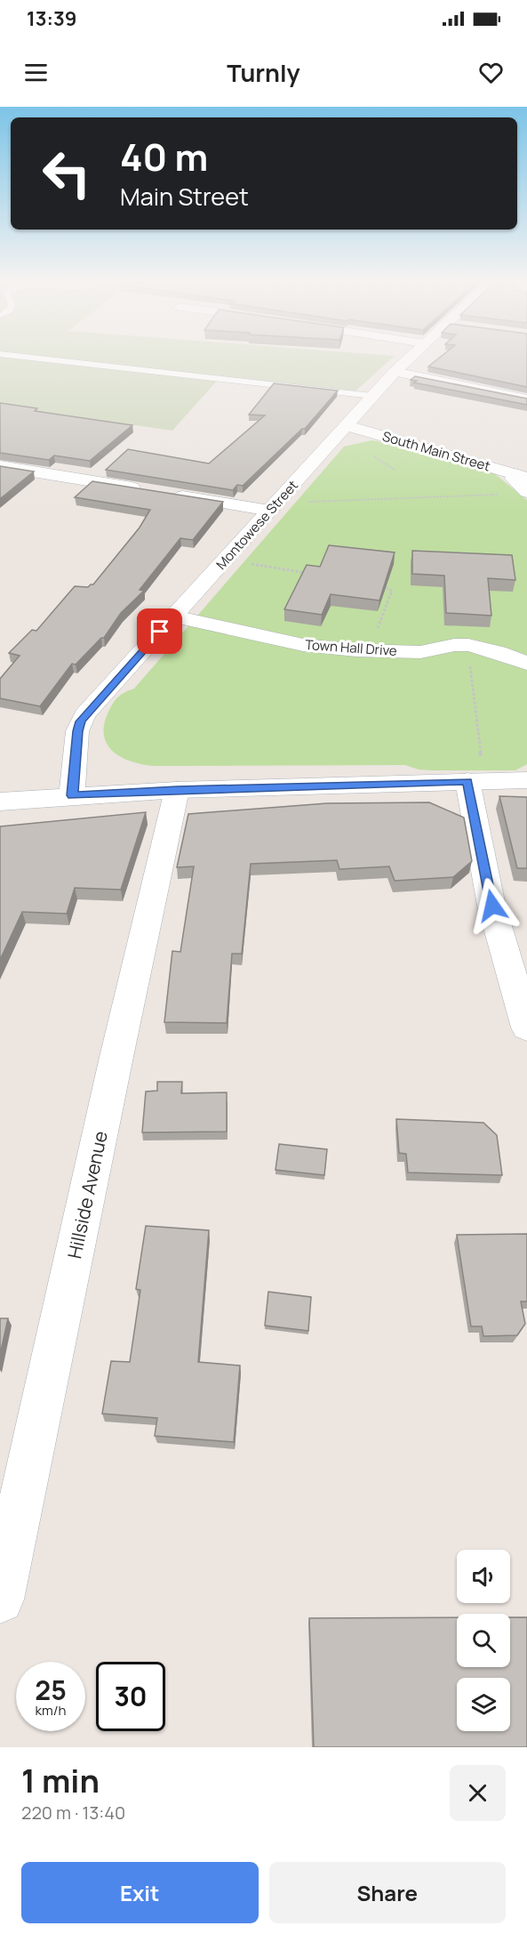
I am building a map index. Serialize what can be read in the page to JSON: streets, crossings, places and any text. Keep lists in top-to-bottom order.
{
  "streets": {
    "street": [
      "South Main Street",
      "Montowese Street",
      "Town Hall Drive",
      "Hillside Avenue"
    ]
  },
  "crossings": [
    ["South Main Street", "Montowese Street"],
    ["Montowese Street", "Town Hall Drive"]
  ],
  "page": {
    "status": "13:39",
    "header": "Turnly",
    "turn": ["40 m", "Main Street"],
    "speed": "25 km/h",
    "limit": "30",
    "heading": ["1 min", "220 m · 13:40"],
    "buttons": ["Exit", "Share"]
  }
}
